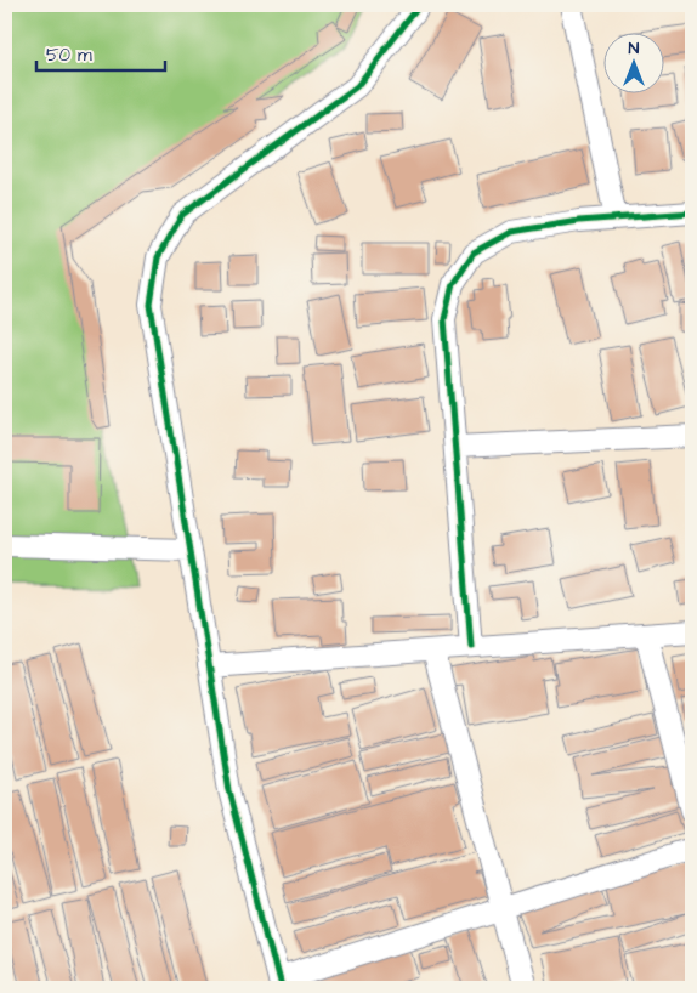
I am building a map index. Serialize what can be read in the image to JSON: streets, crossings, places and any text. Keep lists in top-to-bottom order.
{
  "scale_bar": "50 m",
  "north": "top"
}
